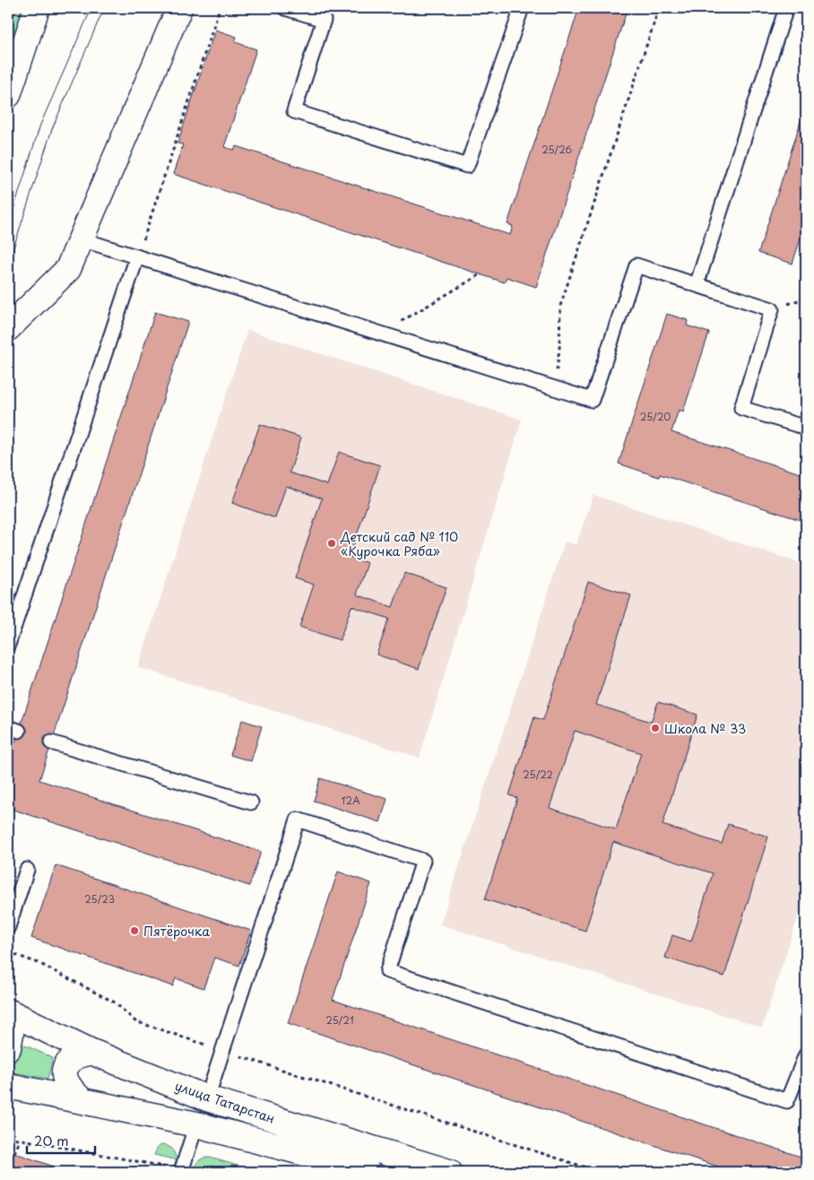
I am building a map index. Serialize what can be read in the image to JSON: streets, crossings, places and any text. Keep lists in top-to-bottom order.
{
  "streets": {
    "street": ["улица Татарстан"]
  },
  "places": ["Детский сад № 110 «Курочка Ряба»", "Школа № 33", "Пятёрочка"],
  "house_numbers": [
    "25/26",
    "25/20",
    "25/22",
    "12А",
    "25/23",
    "25/21"
  ],
  "scale_bar": "20 m"
}
